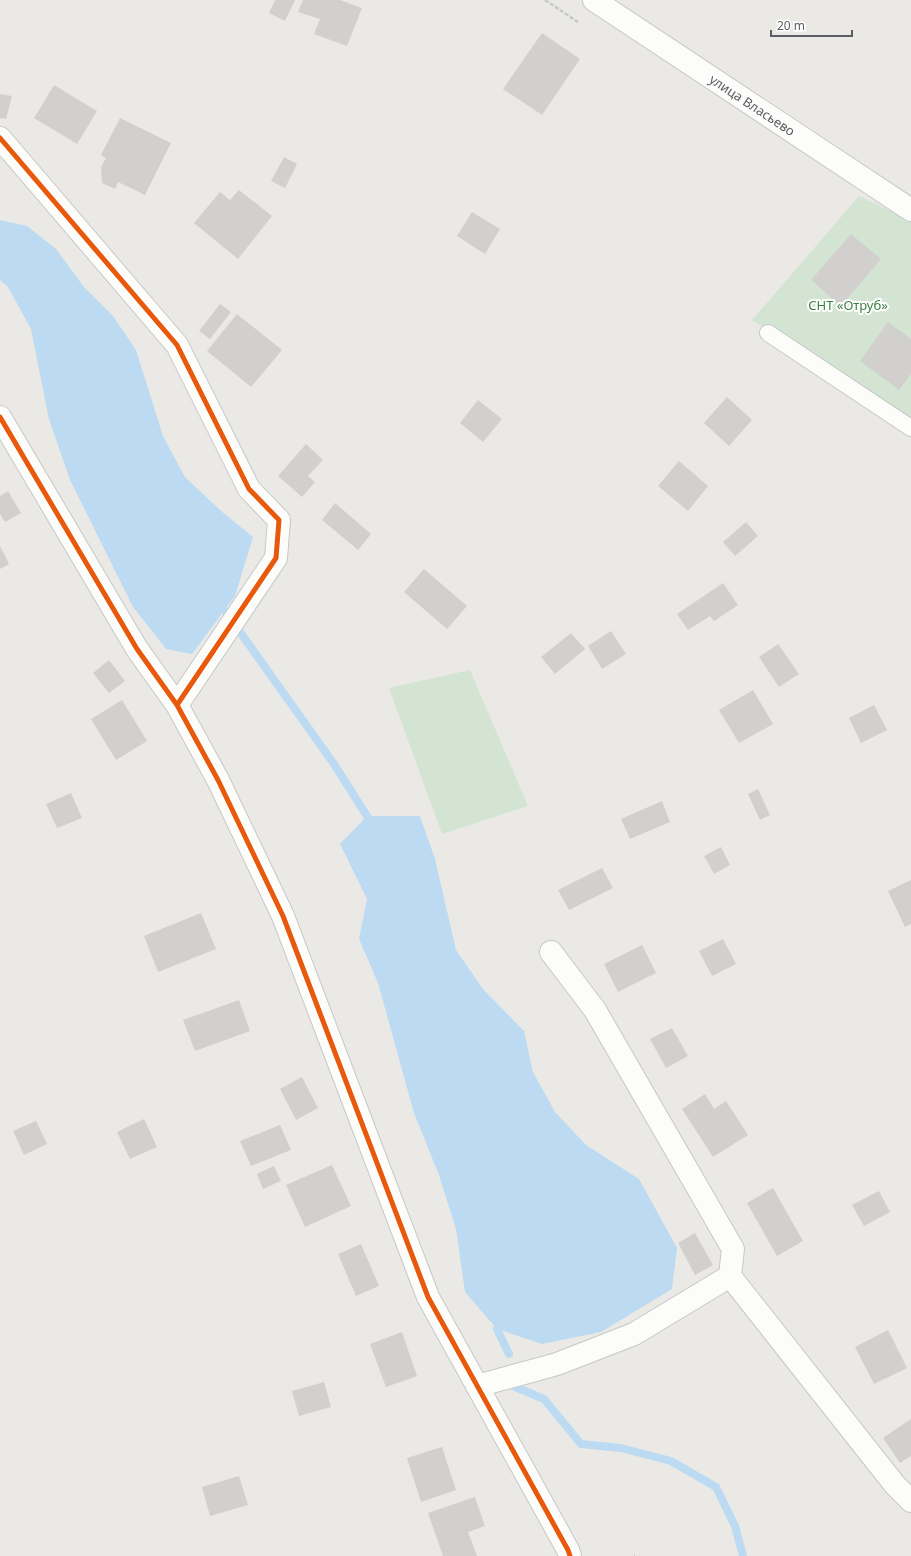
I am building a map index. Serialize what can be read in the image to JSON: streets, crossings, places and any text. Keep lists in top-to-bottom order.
{
  "streets": {
    "street": ["улица Власьево"]
  },
  "parks": ["СНТ «Отруб»"],
  "scale_bar": "20 m"
}
